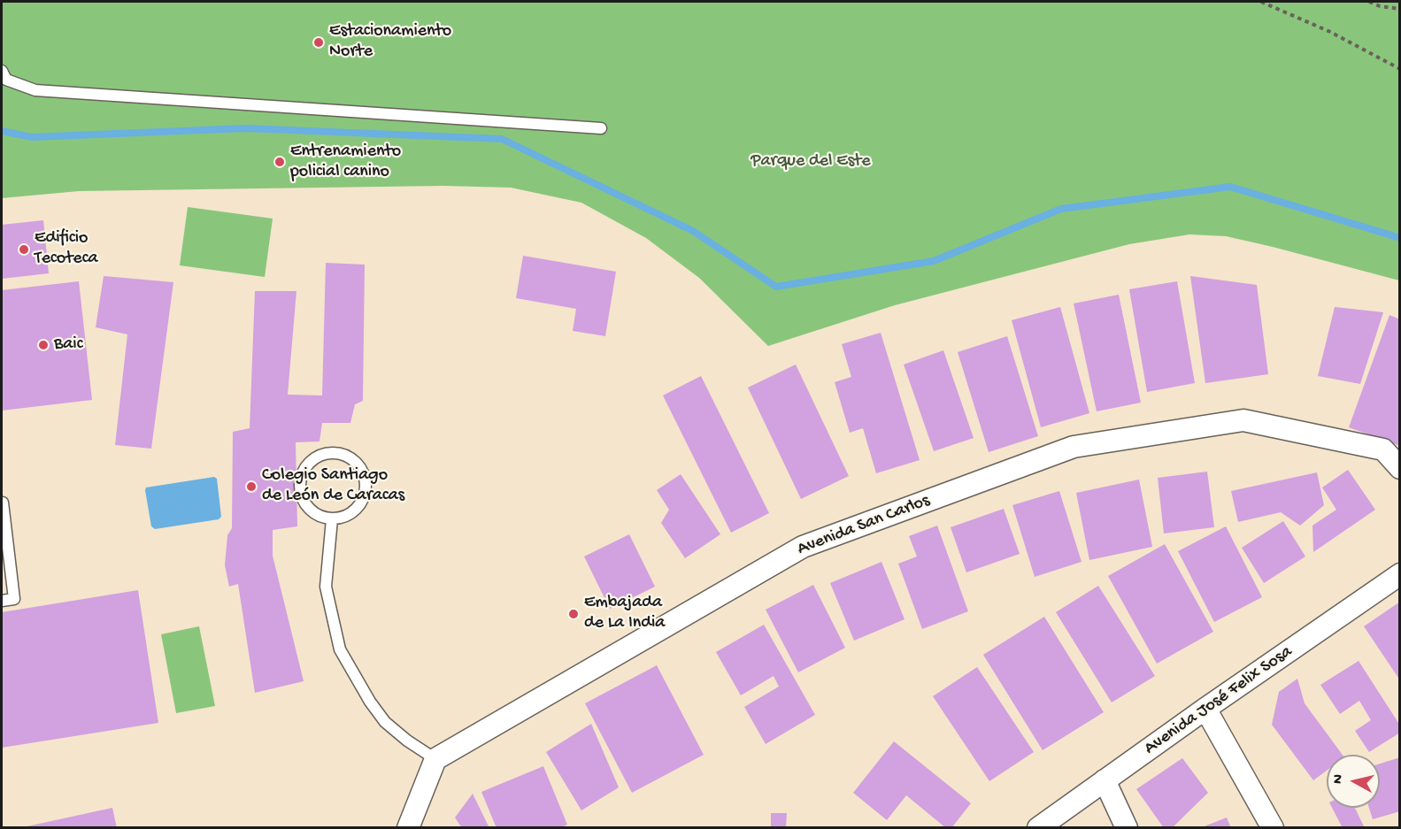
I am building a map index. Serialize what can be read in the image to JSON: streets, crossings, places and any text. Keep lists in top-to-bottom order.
{
  "streets": {
    "street": ["Avenida San Carlos", "Avenida José Felix Sosa"]
  },
  "parks": ["Parque del Este"],
  "places": [
    "Estacionamiento Norte",
    "Entrenamiento policial canino",
    "Edificio Tecoteca",
    "Baic",
    "Colegio Santiago de León de Caracas",
    "Embajada de La India"
  ],
  "north": "left"
}
